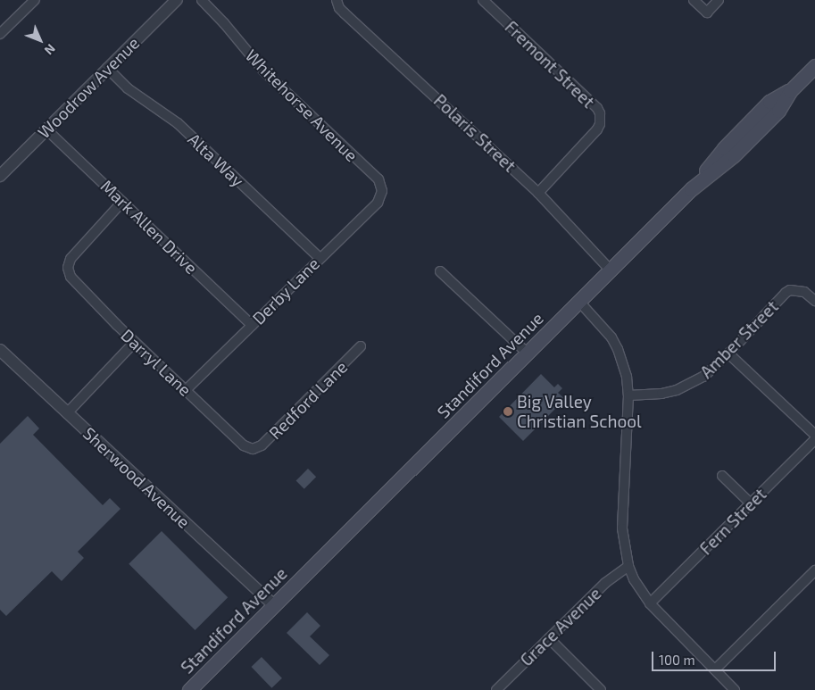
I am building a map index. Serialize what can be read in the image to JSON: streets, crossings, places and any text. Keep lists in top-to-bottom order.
{
  "streets": {
    "main road": ["Standiford Avenue"],
    "street": [
      "Fremont Street",
      "Woodrow Avenue",
      "Whitehorse Avenue",
      "Polaris Street",
      "Alta Way",
      "Mark Allen Drive",
      "Derby Lane",
      "Amber Street",
      "Darryl Lane",
      "Redford Lane",
      "Sherwood Avenue",
      "Fern Street",
      "Grace Avenue"
    ]
  },
  "crossings": [
    ["Fremont Street", "Polaris Street"],
    ["Woodrow Avenue", "Alta Way"],
    ["Woodrow Avenue", "Mark Allen Drive"],
    ["Whitehorse Avenue", "Derby Lane"],
    ["Polaris Street", "Standiford Avenue"],
    ["Alta Way", "Derby Lane"],
    ["Mark Allen Drive", "Derby Lane"],
    ["Mark Allen Drive", "Darryl Lane"],
    ["Derby Lane", "Darryl Lane"],
    ["Darryl Lane", "Redford Lane"],
    ["Standiford Avenue", "Sherwood Avenue"]
  ],
  "places": ["Big Valley Christian School"],
  "scale_bar": "100 m",
  "north": "bottom right"
}
